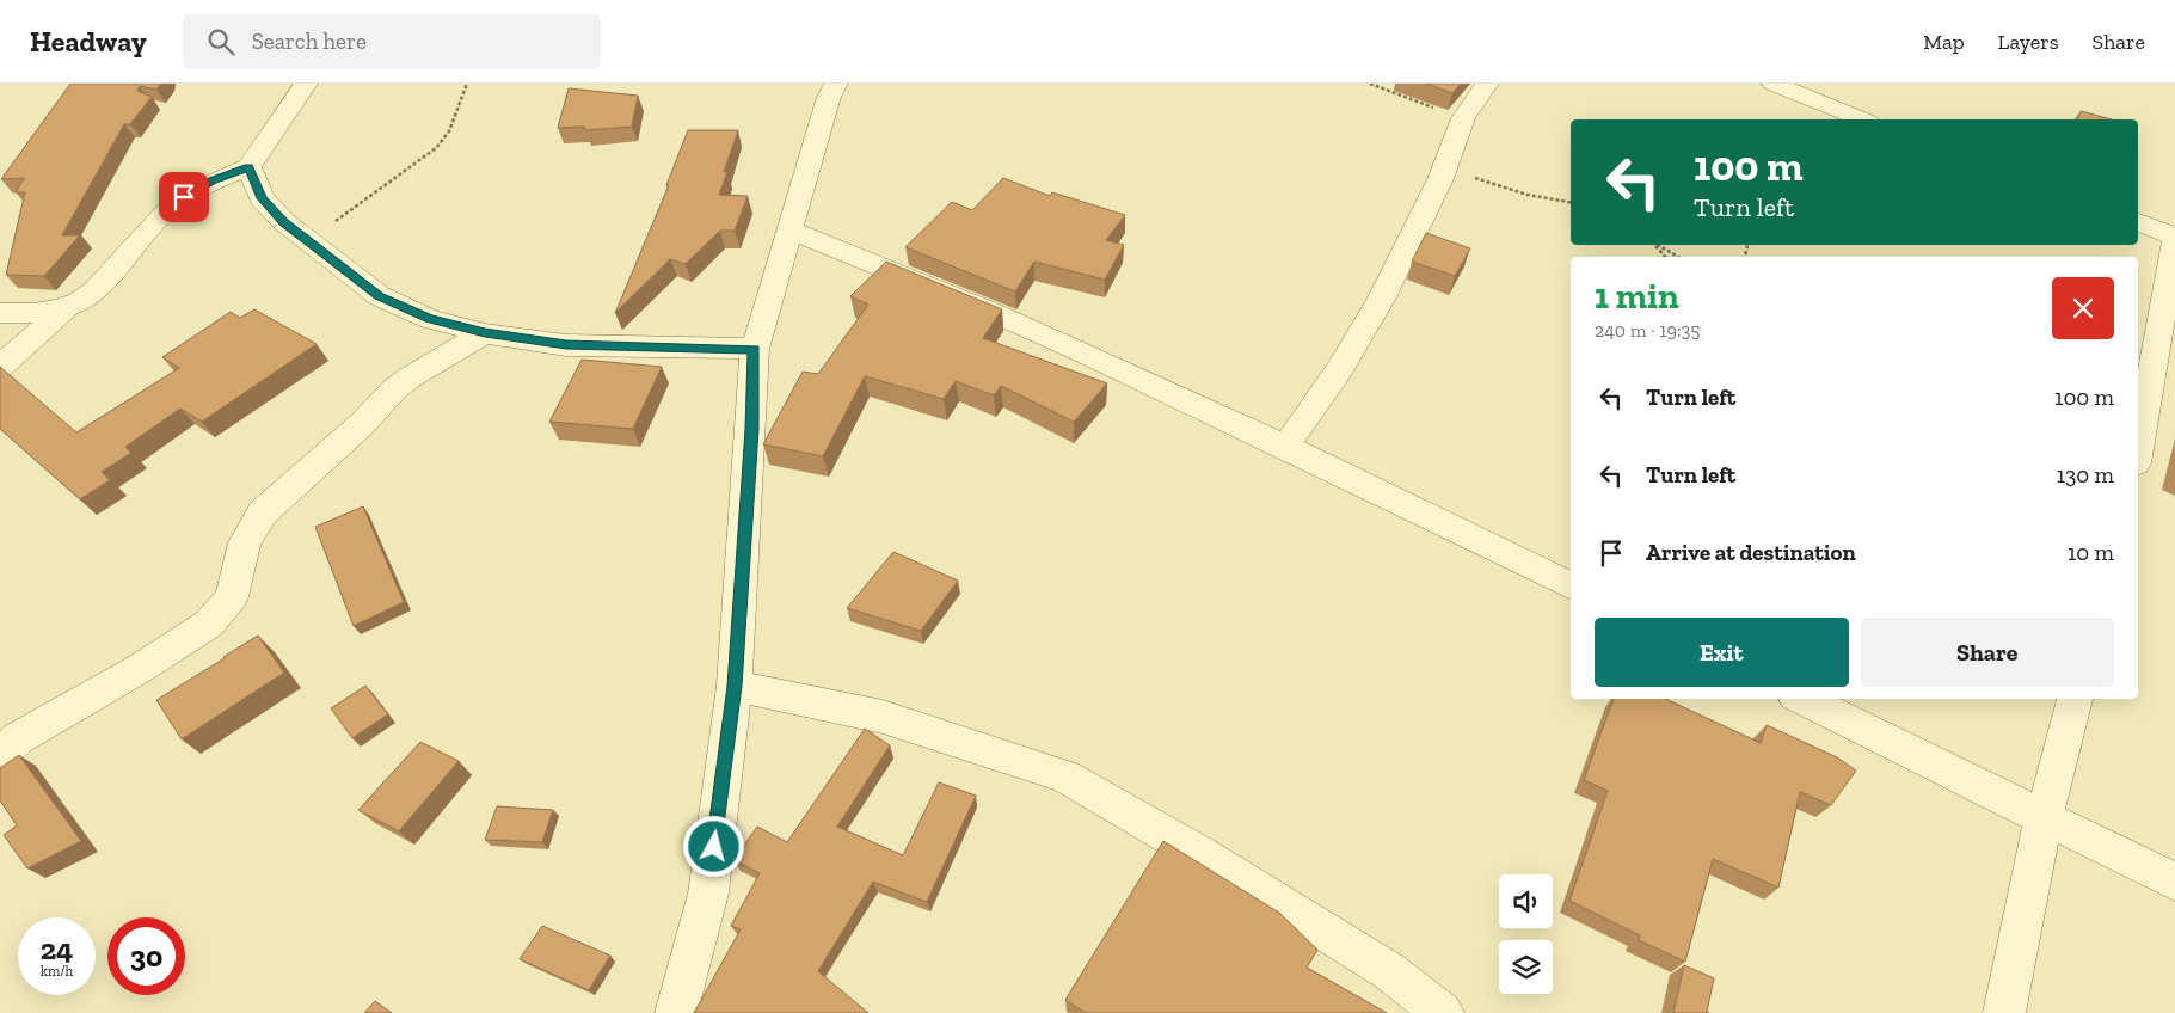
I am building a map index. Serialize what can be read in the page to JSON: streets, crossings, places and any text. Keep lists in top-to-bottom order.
{
  "page": {
    "header": "Headway",
    "search": "Search here",
    "nav": ["Map", "Layers", "Share"],
    "turn": ["100 m", "Turn left"],
    "heading": ["1 min", "240 m · 19:35"],
    "list": [
      {
        "name": "Turn left",
        "value": "100 m"
      },
      {
        "name": "Turn left",
        "value": "130 m"
      },
      {
        "name": "Arrive at destination",
        "value": "10 m"
      }
    ],
    "buttons": ["Exit", "Share"],
    "speed": "24 km/h",
    "limit": "30"
  }
}
